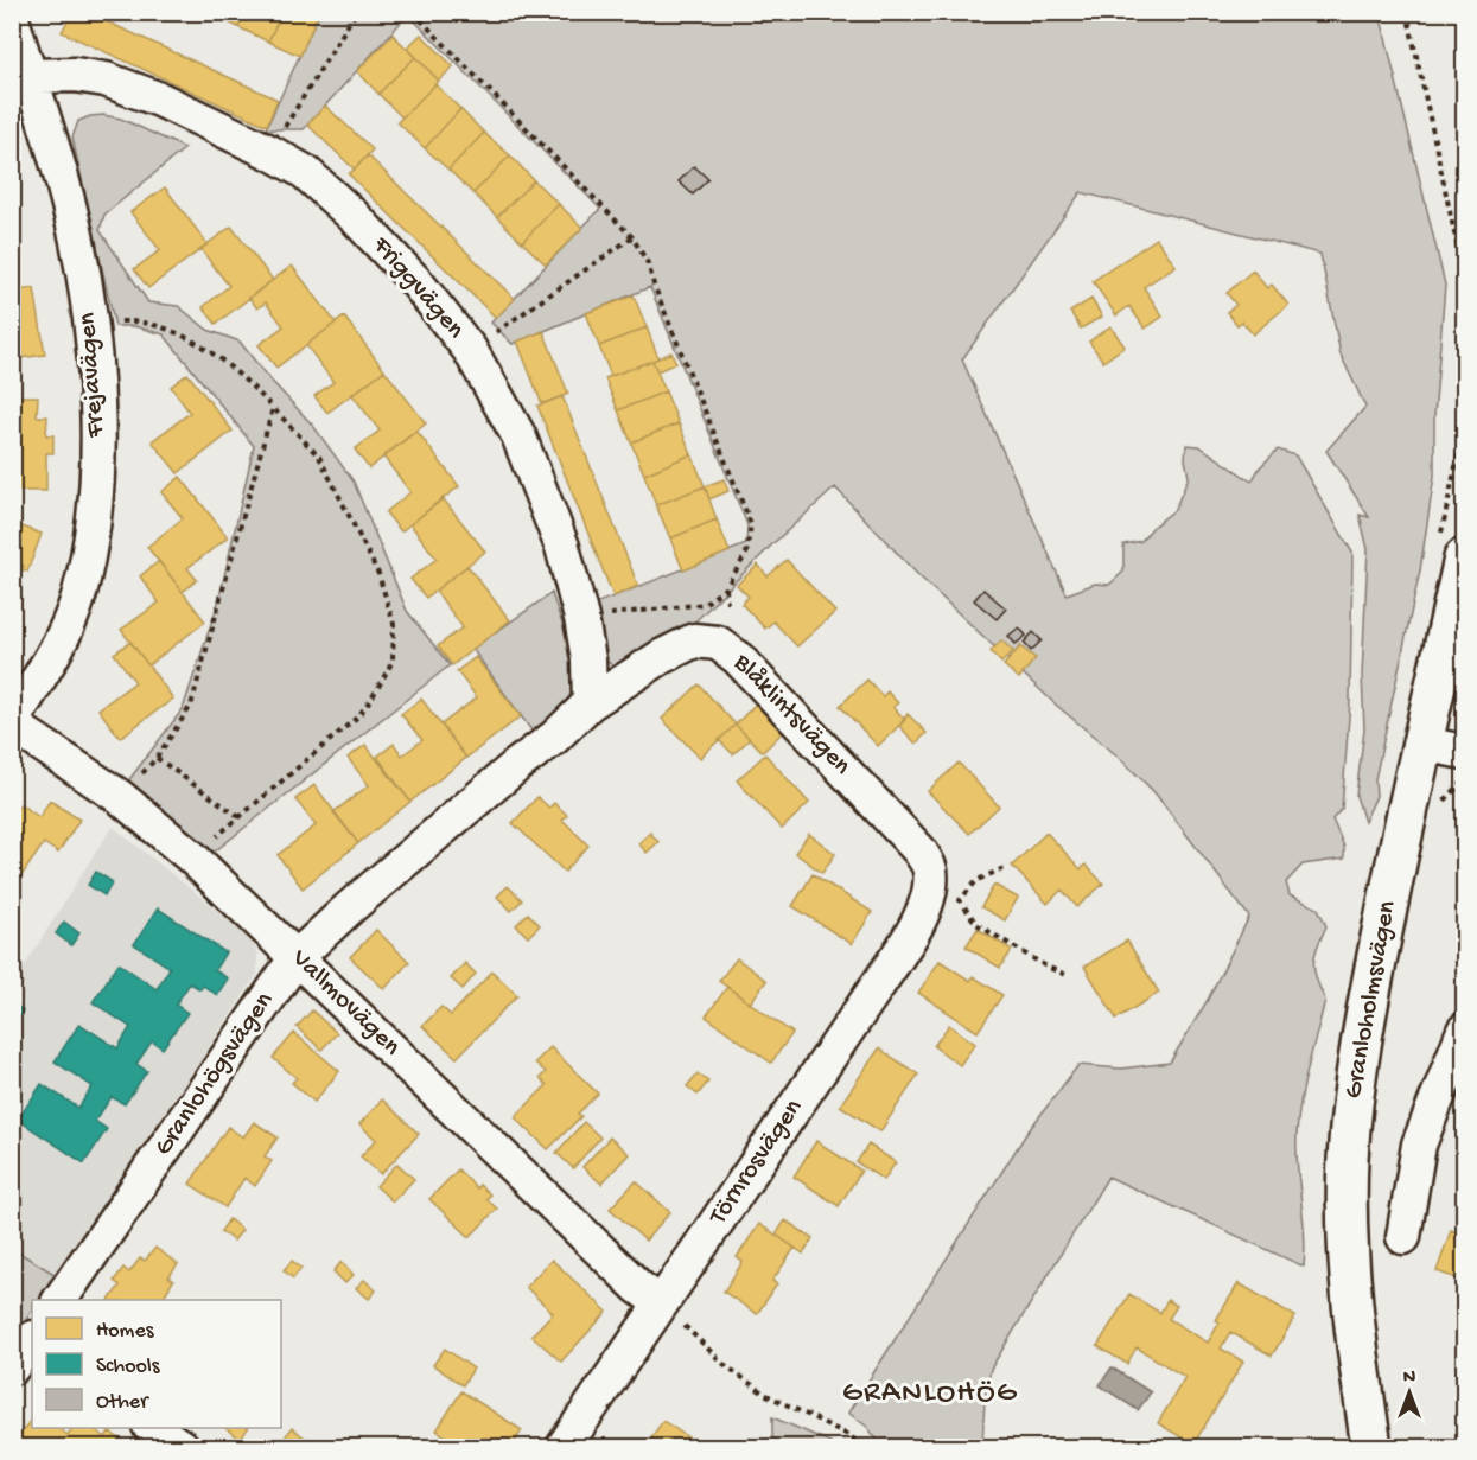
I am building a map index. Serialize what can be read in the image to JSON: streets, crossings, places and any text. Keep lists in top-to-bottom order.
{
  "streets": {
    "street": [
      "Friggvägen",
      "Frejavägen",
      "Blåklintsvägen",
      "Granloholmsvägen",
      "Vallmovägen",
      "Granlohögsvägen",
      "Törnrosvägen"
    ]
  },
  "crossings": [
    ["Friggvägen", "Frejavägen"],
    ["Friggvägen", "Blåklintsvägen"],
    ["Friggvägen", "Granlohögsvägen"],
    ["Frejavägen", "Vallmovägen"],
    ["Blåklintsvägen", "Granlohögsvägen"],
    ["Blåklintsvägen", "Törnrosvägen"],
    ["Vallmovägen", "Granlohögsvägen"],
    ["Vallmovägen", "Törnrosvägen"]
  ],
  "districts": ["GRANLOHÖG"],
  "legend": ["Homes", "Schools", "Other"],
  "north": "top"
}
